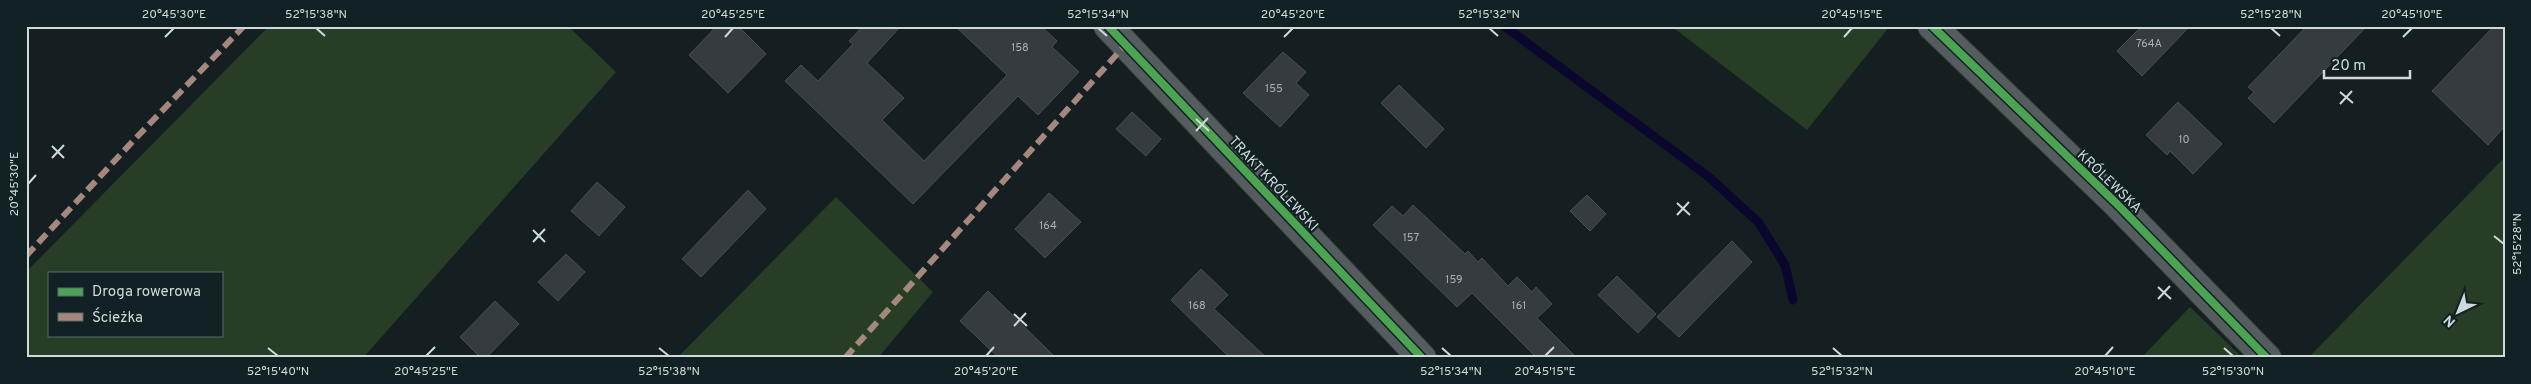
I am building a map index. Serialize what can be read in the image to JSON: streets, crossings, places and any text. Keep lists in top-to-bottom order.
{
  "streets": {
    "street": ["KRÓLEWSKA", "TRAKT KRÓLEWSKI"]
  },
  "house_numbers": [
    "764A",
    "158",
    "155",
    "10",
    "164",
    "157",
    "159",
    "168",
    "161"
  ],
  "legend": ["Droga rowerowa", "Ścieżka"],
  "scale_bar": "20 m",
  "north": "bottom left",
  "coordinates": [
    "20°45'30\"E",
    "52°15'38\"N",
    "20°45'25\"E",
    "52°15'34\"N",
    "20°45'20\"E",
    "52°15'32\"N",
    "20°45'15\"E",
    "52°15'28\"N",
    "20°45'10\"E",
    "52°15'40\"N",
    "52°15'30\"N"
  ]
}
